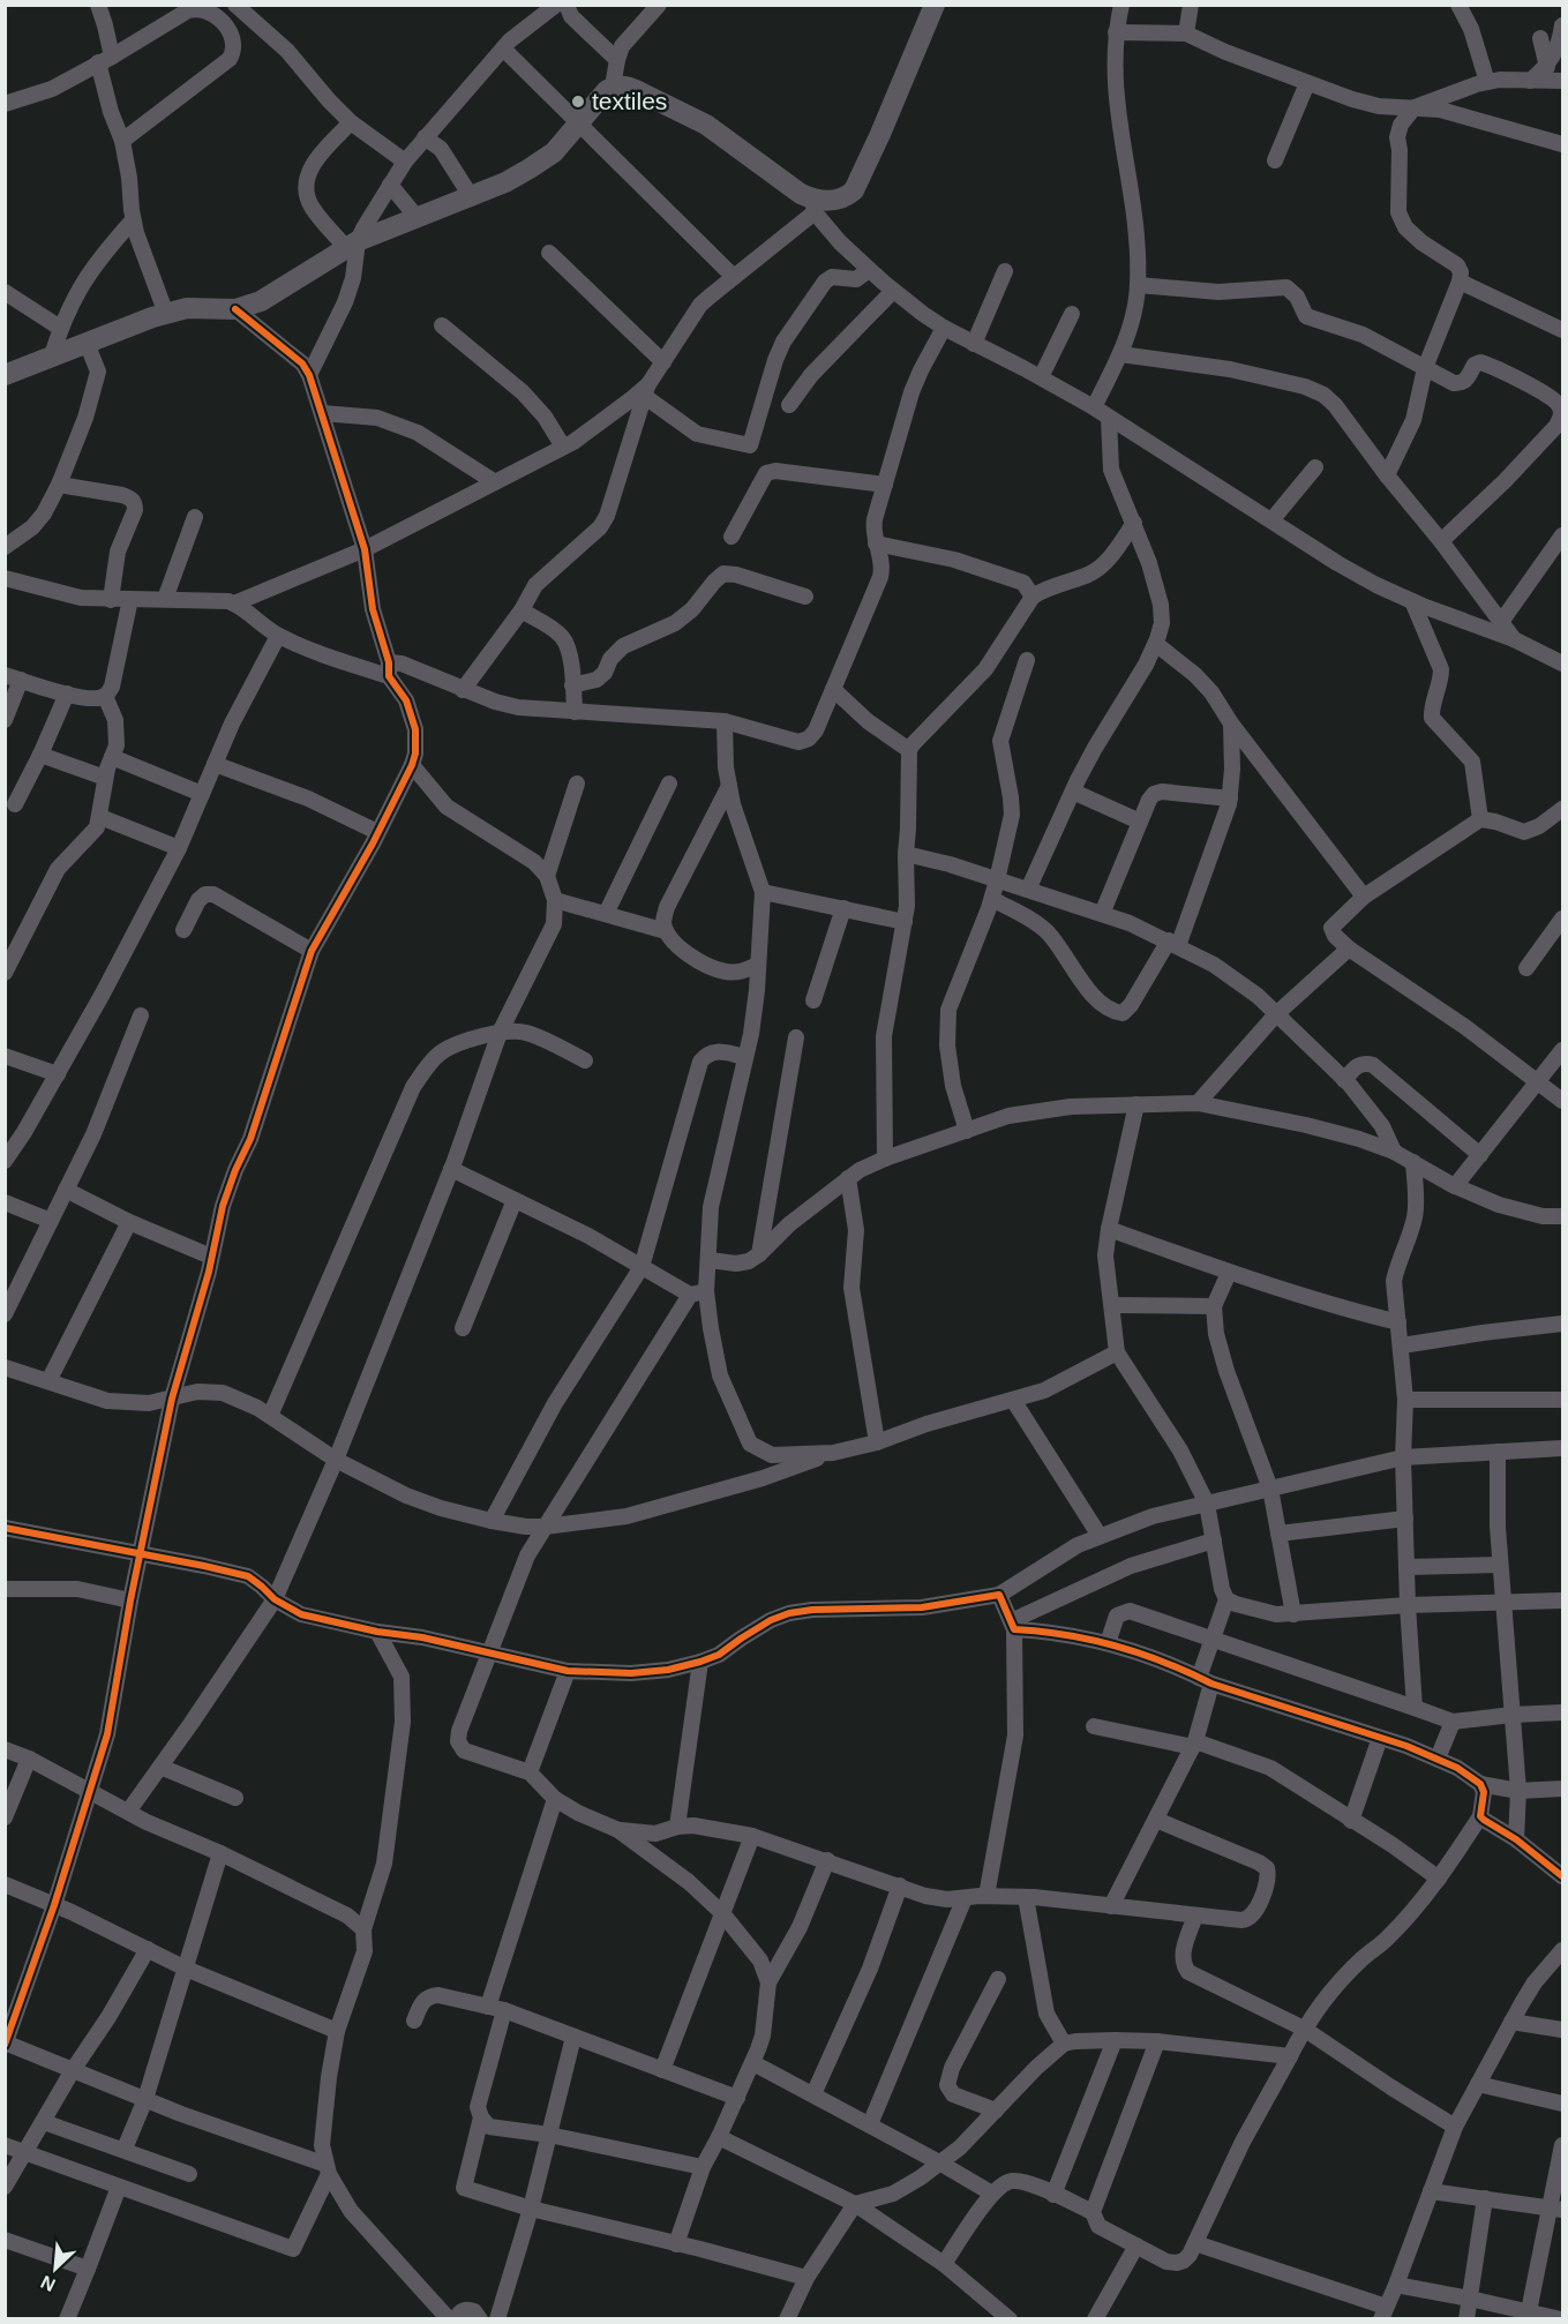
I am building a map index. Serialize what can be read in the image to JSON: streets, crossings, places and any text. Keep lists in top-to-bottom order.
{
  "places": ["textiles"],
  "north": "bottom left"
}
